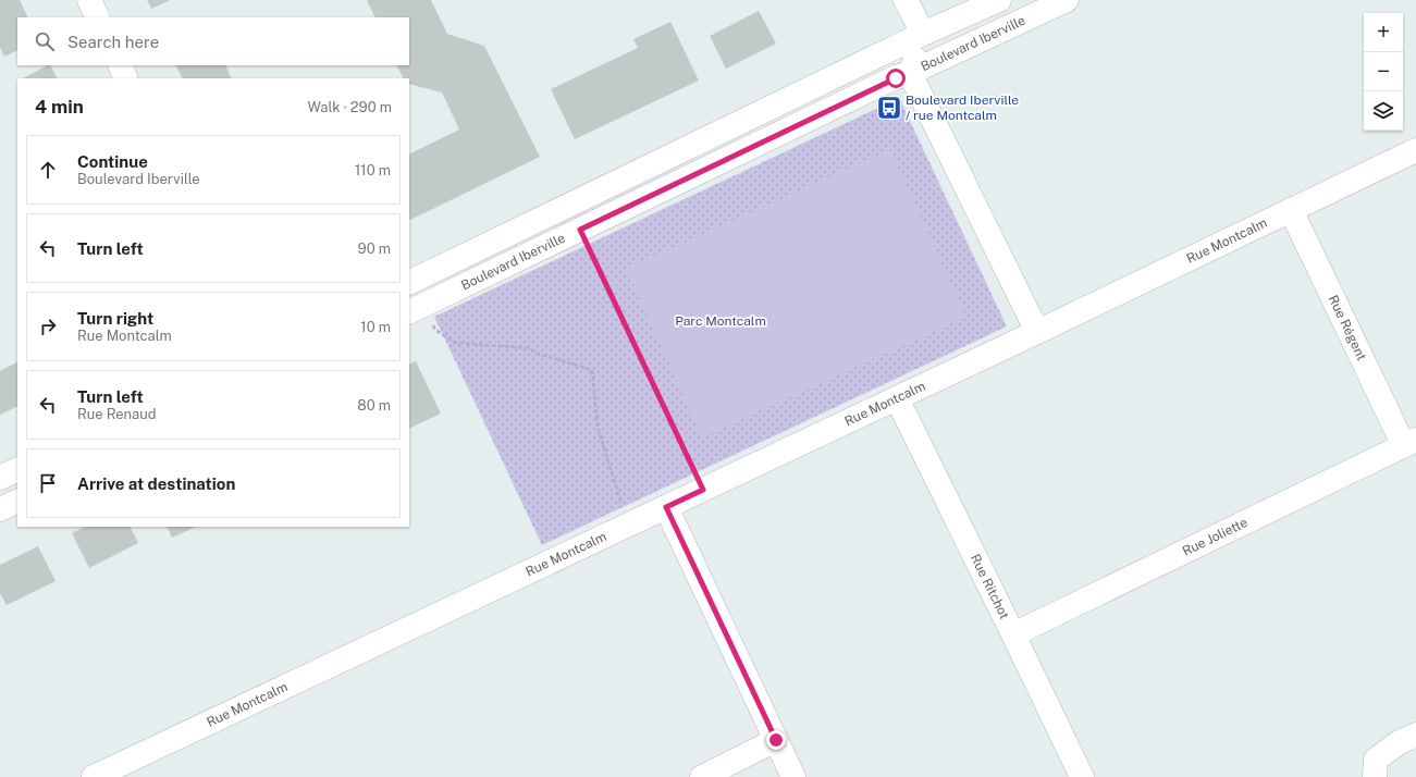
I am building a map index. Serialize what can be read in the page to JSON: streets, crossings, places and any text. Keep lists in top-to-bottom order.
{
  "streets": {
    "street": [
      "Boulevard Iberville",
      "Rue Montcalm",
      "Rue Régent",
      "Rue Joliette",
      "Rue Ritchot"
    ]
  },
  "crossings": [
    ["Rue Montcalm", "Rue Régent"],
    ["Rue Montcalm", "Rue Ritchot"],
    ["Rue Régent", "Rue Joliette"],
    ["Rue Joliette", "Rue Ritchot"]
  ],
  "parks": ["Parc Montcalm"],
  "places": {
    "bus stop": ["Boulevard Iberville / rue Montcalm"]
  },
  "page": {
    "map_buttons": ["+", "−"],
    "search": "Search here",
    "heading": ["4 min", "Walk · 290 m"],
    "list": [
      ["Continue", "Boulevard Iberville", "110 m"],
      ["Turn left", "90 m"],
      ["Turn right", "Rue Montcalm", "10 m"],
      ["Turn left", "Rue Renaud", "80 m"],
      "Arrive at destination"
    ]
  }
}
